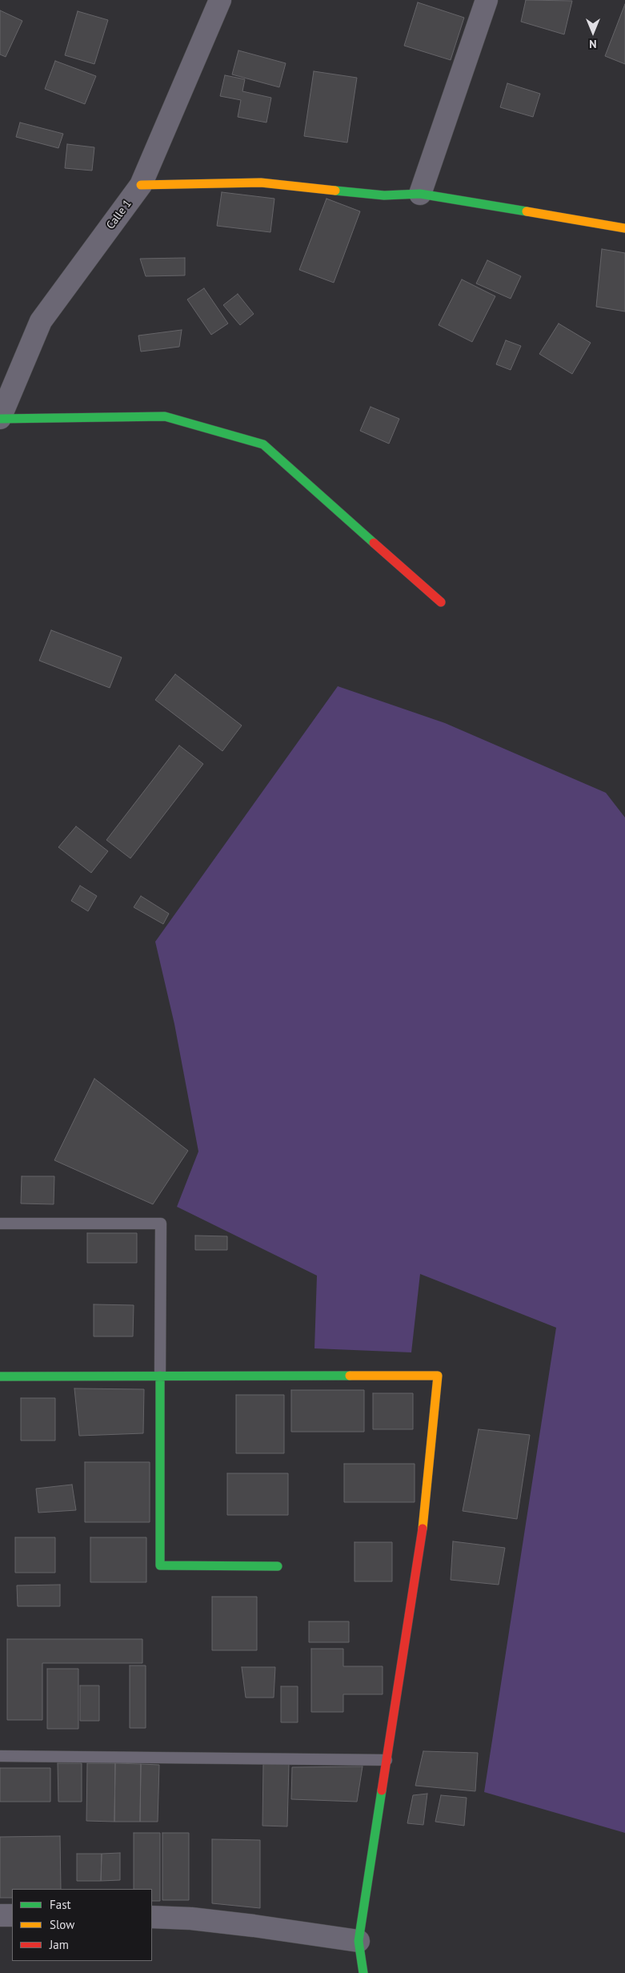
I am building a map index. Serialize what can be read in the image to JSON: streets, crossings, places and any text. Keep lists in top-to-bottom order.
{
  "streets": {
    "street": ["Calle 1"]
  },
  "legend": ["Fast", "Slow", "Jam"],
  "north": "bottom"
}
